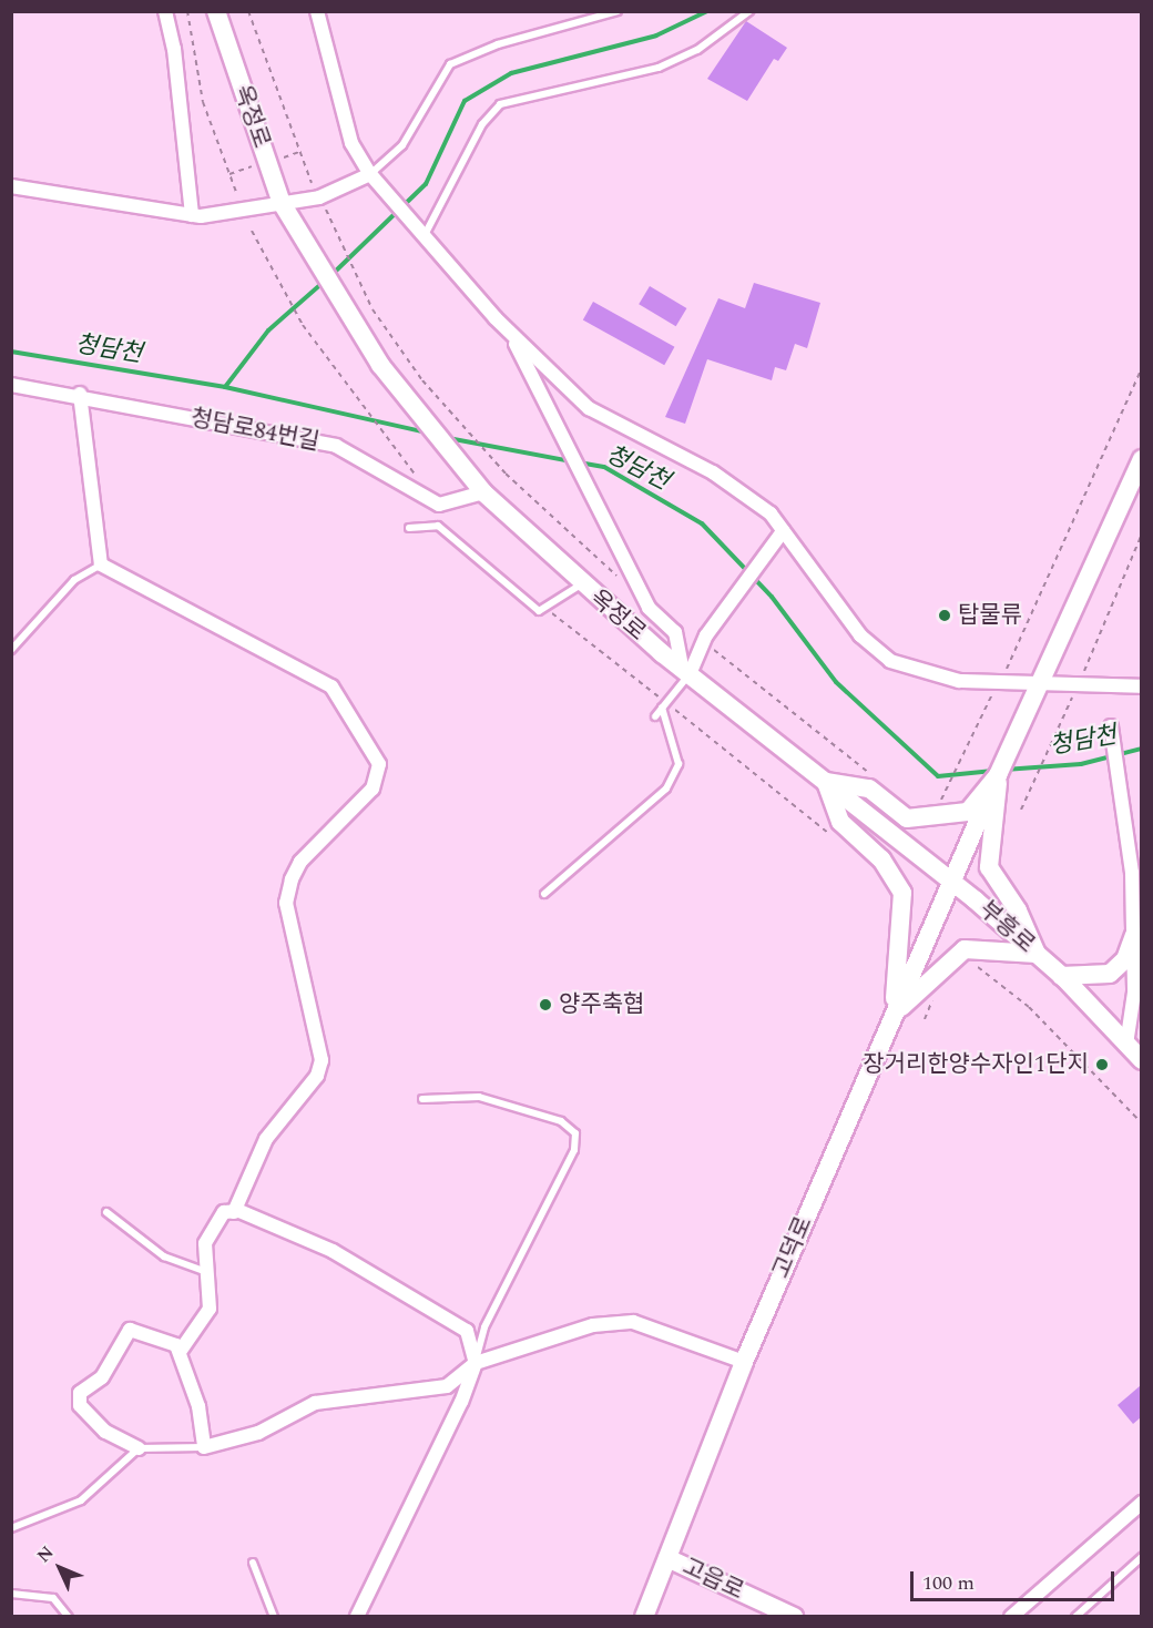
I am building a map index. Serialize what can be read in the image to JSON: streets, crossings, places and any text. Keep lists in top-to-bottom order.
{
  "streets": {
    "main road": [
      "옥정로",
      "부흥로",
      "고덕로",
      "고읍로"
    ],
    "street": ["청담로84번길"]
  },
  "crossings": [
    ["옥정로", "청담로84번길"],
    ["옥정로", "부흥로"],
    ["옥정로", "고덕로"],
    ["부흥로", "고덕로"],
    ["고덕로", "고읍로"]
  ],
  "water": ["청담천"],
  "places": ["탑물류", "양주축협", "장거리한양수자인1단지"],
  "scale_bar": "100 m",
  "north": "top left"
}
